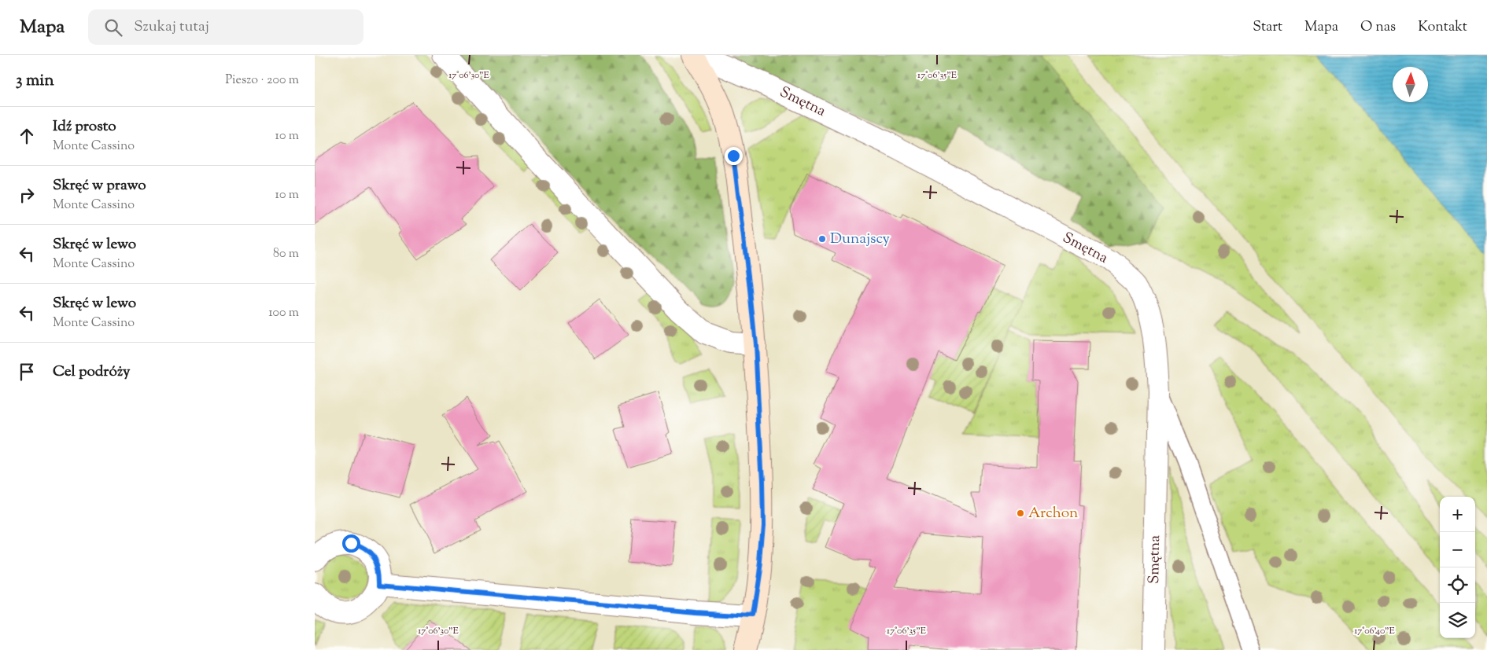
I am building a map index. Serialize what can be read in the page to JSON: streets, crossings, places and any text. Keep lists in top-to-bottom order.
{
  "streets": {
    "street": ["Smętna"]
  },
  "places": ["Dunajscy", "Archon"],
  "north": "top",
  "page": {
    "header": "Mapa",
    "search": "Szukaj tutaj",
    "nav": [
      "Start",
      "Mapa",
      "O nas",
      "Kontakt"
    ],
    "heading": ["3 min", "Pieszo · 200 m"],
    "list": [
      ["Idź prosto", "Monte Cassino", "10 m"],
      ["Skręć w prawo", "Monte Cassino", "10 m"],
      ["Skręć w lewo", "Monte Cassino", "80 m"],
      ["Skręć w lewo", "Monte Cassino", "100 m"],
      "Cel podróży"
    ],
    "map_buttons": ["+", "−"]
  },
  "coordinates": ["17°06'30\"E", "17°06'35\"E", "17°06'40\"E"]
}
